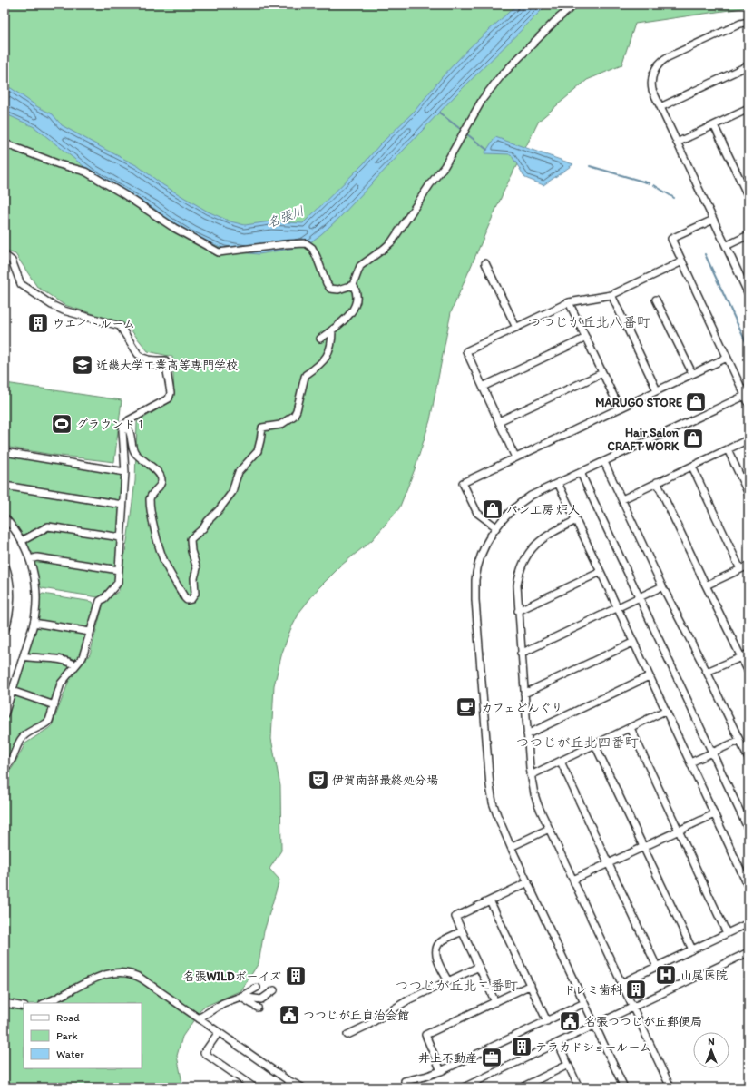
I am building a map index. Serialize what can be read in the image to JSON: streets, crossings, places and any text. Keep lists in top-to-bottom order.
{
  "districts": ["つつじが丘北八番町", "つつじが丘北四番町", "つつじが丘北二番町"],
  "water": ["名張川"],
  "places": {
    "building": [
      "ウエイトルーム",
      "名張WILDボーイズ",
      "ドレミ歯科",
      "テラカドショールーム"
    ],
    "school or university": ["近畿大学工業高等専門学校"],
    "shop": ["MARUGO STORE", "Hair Salon CRAFT WORK", "パン工房 炉人"],
    "sports": ["グラウンド１"],
    "cafe": ["カフェどんぐり"],
    "theatre": ["伊賀南部最終処分場"],
    "hospital": ["山尾医院"],
    "public building": ["つつじが丘自治会館", "名張つつじが丘郵便局"],
    "office": ["井上不動産"]
  },
  "legend": ["Road", "Park", "Water"],
  "north": "top"
}
